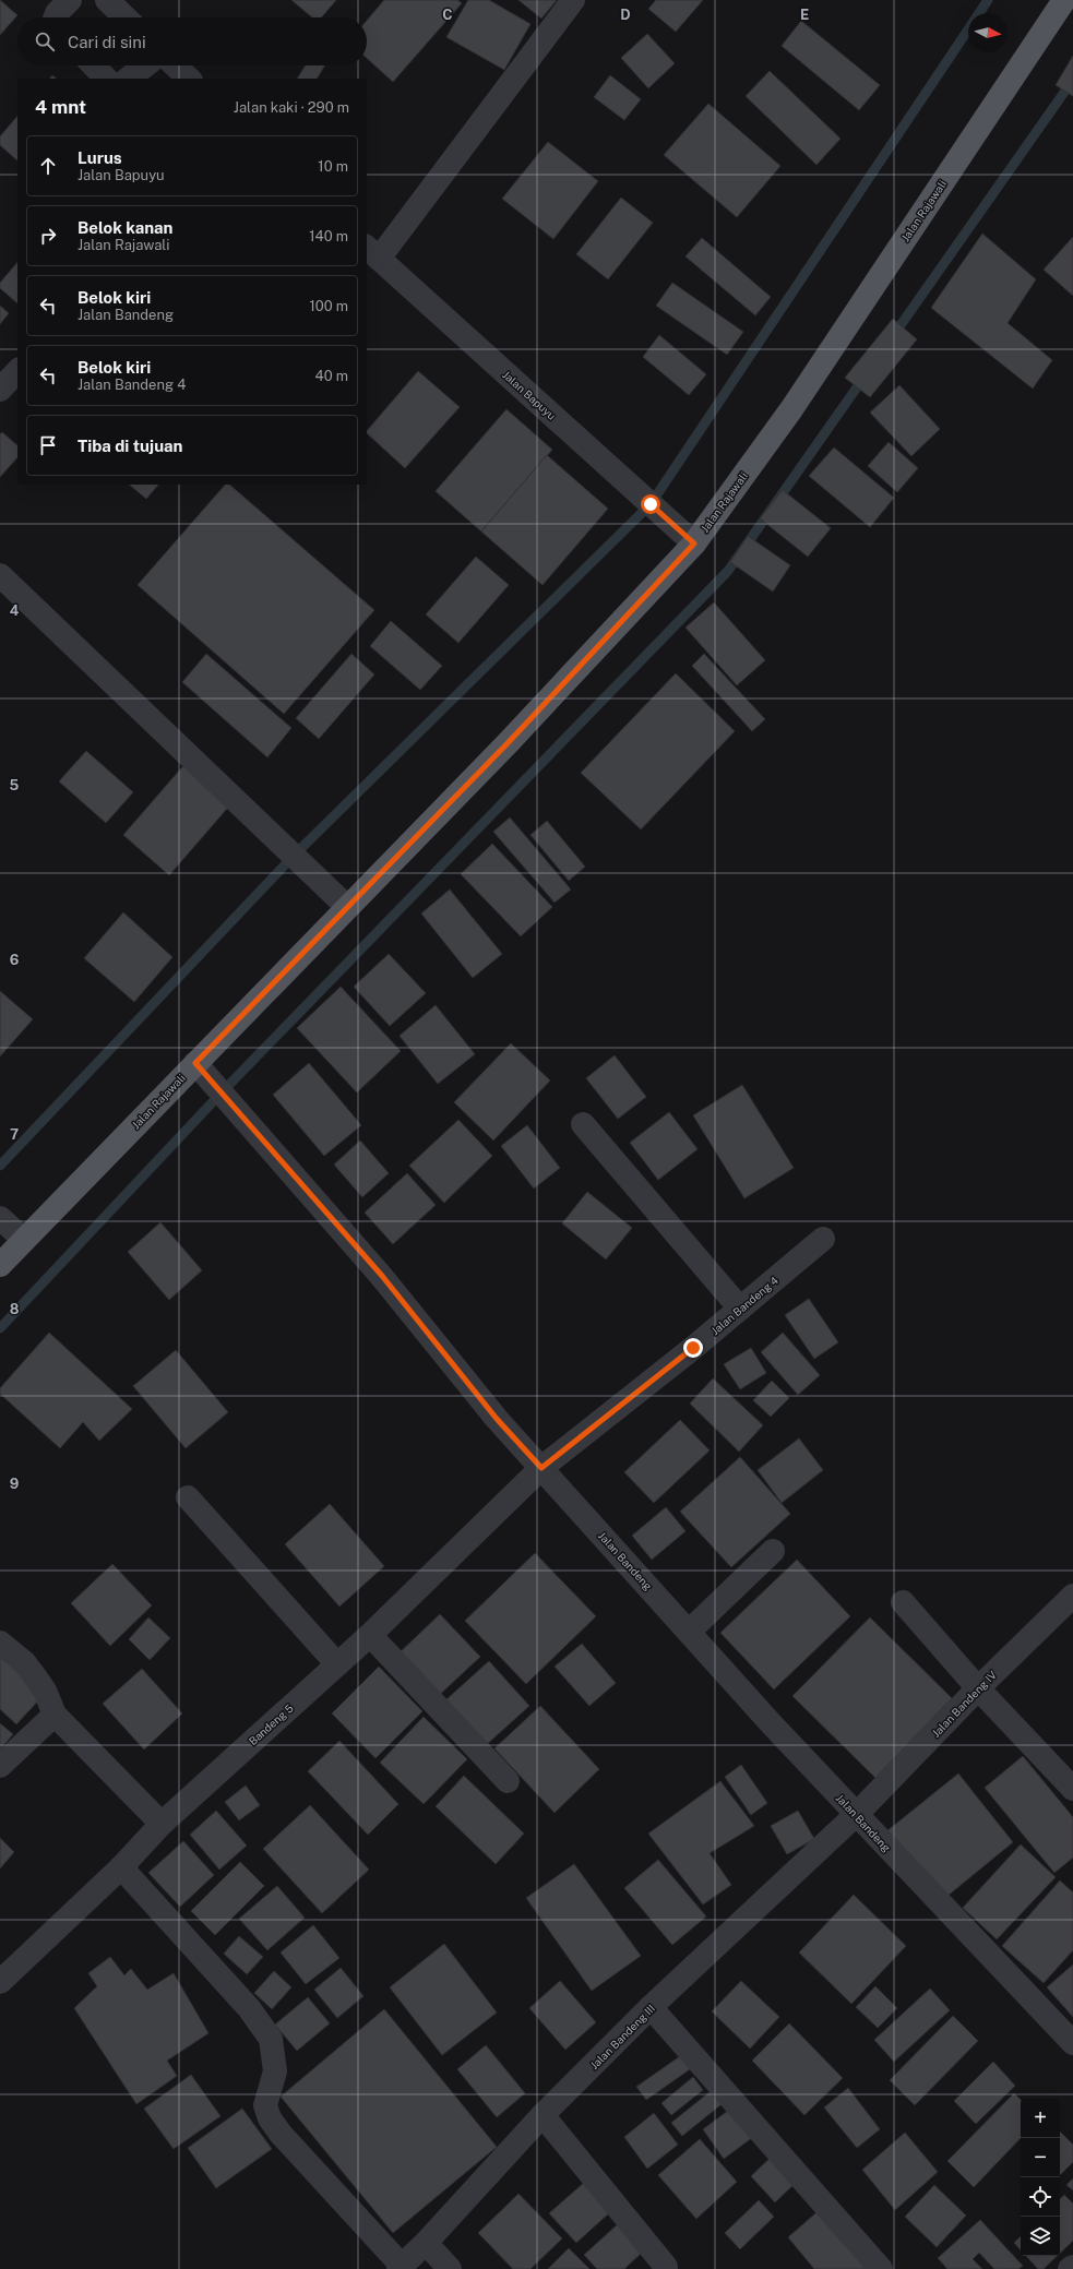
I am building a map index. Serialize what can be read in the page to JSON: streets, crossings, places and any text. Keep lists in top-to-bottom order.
{
  "streets": {
    "main road": ["Jalan Rajawali"],
    "street": [
      "Jalan Bapuyu",
      "Jalan Bandeng 4",
      "Jalan Bandeng",
      "Jalan Bandeng IV",
      "Bandeng 5",
      "Jalan Bandeng III"
    ]
  },
  "crossings": [
    ["Jalan Rajawali", "Jalan Bapuyu"],
    ["Jalan Rajawali", "Jalan Bandeng"],
    ["Jalan Bandeng 4", "Jalan Bandeng"],
    ["Jalan Bandeng 4", "Bandeng 5"],
    ["Jalan Bandeng", "Jalan Bandeng IV"],
    ["Jalan Bandeng", "Bandeng 5"],
    ["Jalan Bandeng", "Jalan Bandeng III"],
    ["Jalan Bandeng IV", "Jalan Bandeng III"]
  ],
  "north": "right",
  "page": {
    "search": "Cari di sini",
    "heading": ["4 mnt", "Jalan kaki · 290 m"],
    "list": [
      ["Lurus", "Jalan Bapuyu", "10 m"],
      ["Belok kanan", "Jalan Rajawali", "140 m"],
      ["Belok kiri", "Jalan Bandeng", "100 m"],
      ["Belok kiri", "Jalan Bandeng 4", "40 m"],
      "Tiba di tujuan"
    ],
    "map_buttons": ["+", "−"]
  },
  "grid": {
    "columns": ["C", "D", "E"],
    "rows": [
      "4",
      "5",
      "6",
      "7",
      "8",
      "9"
    ]
  }
}
